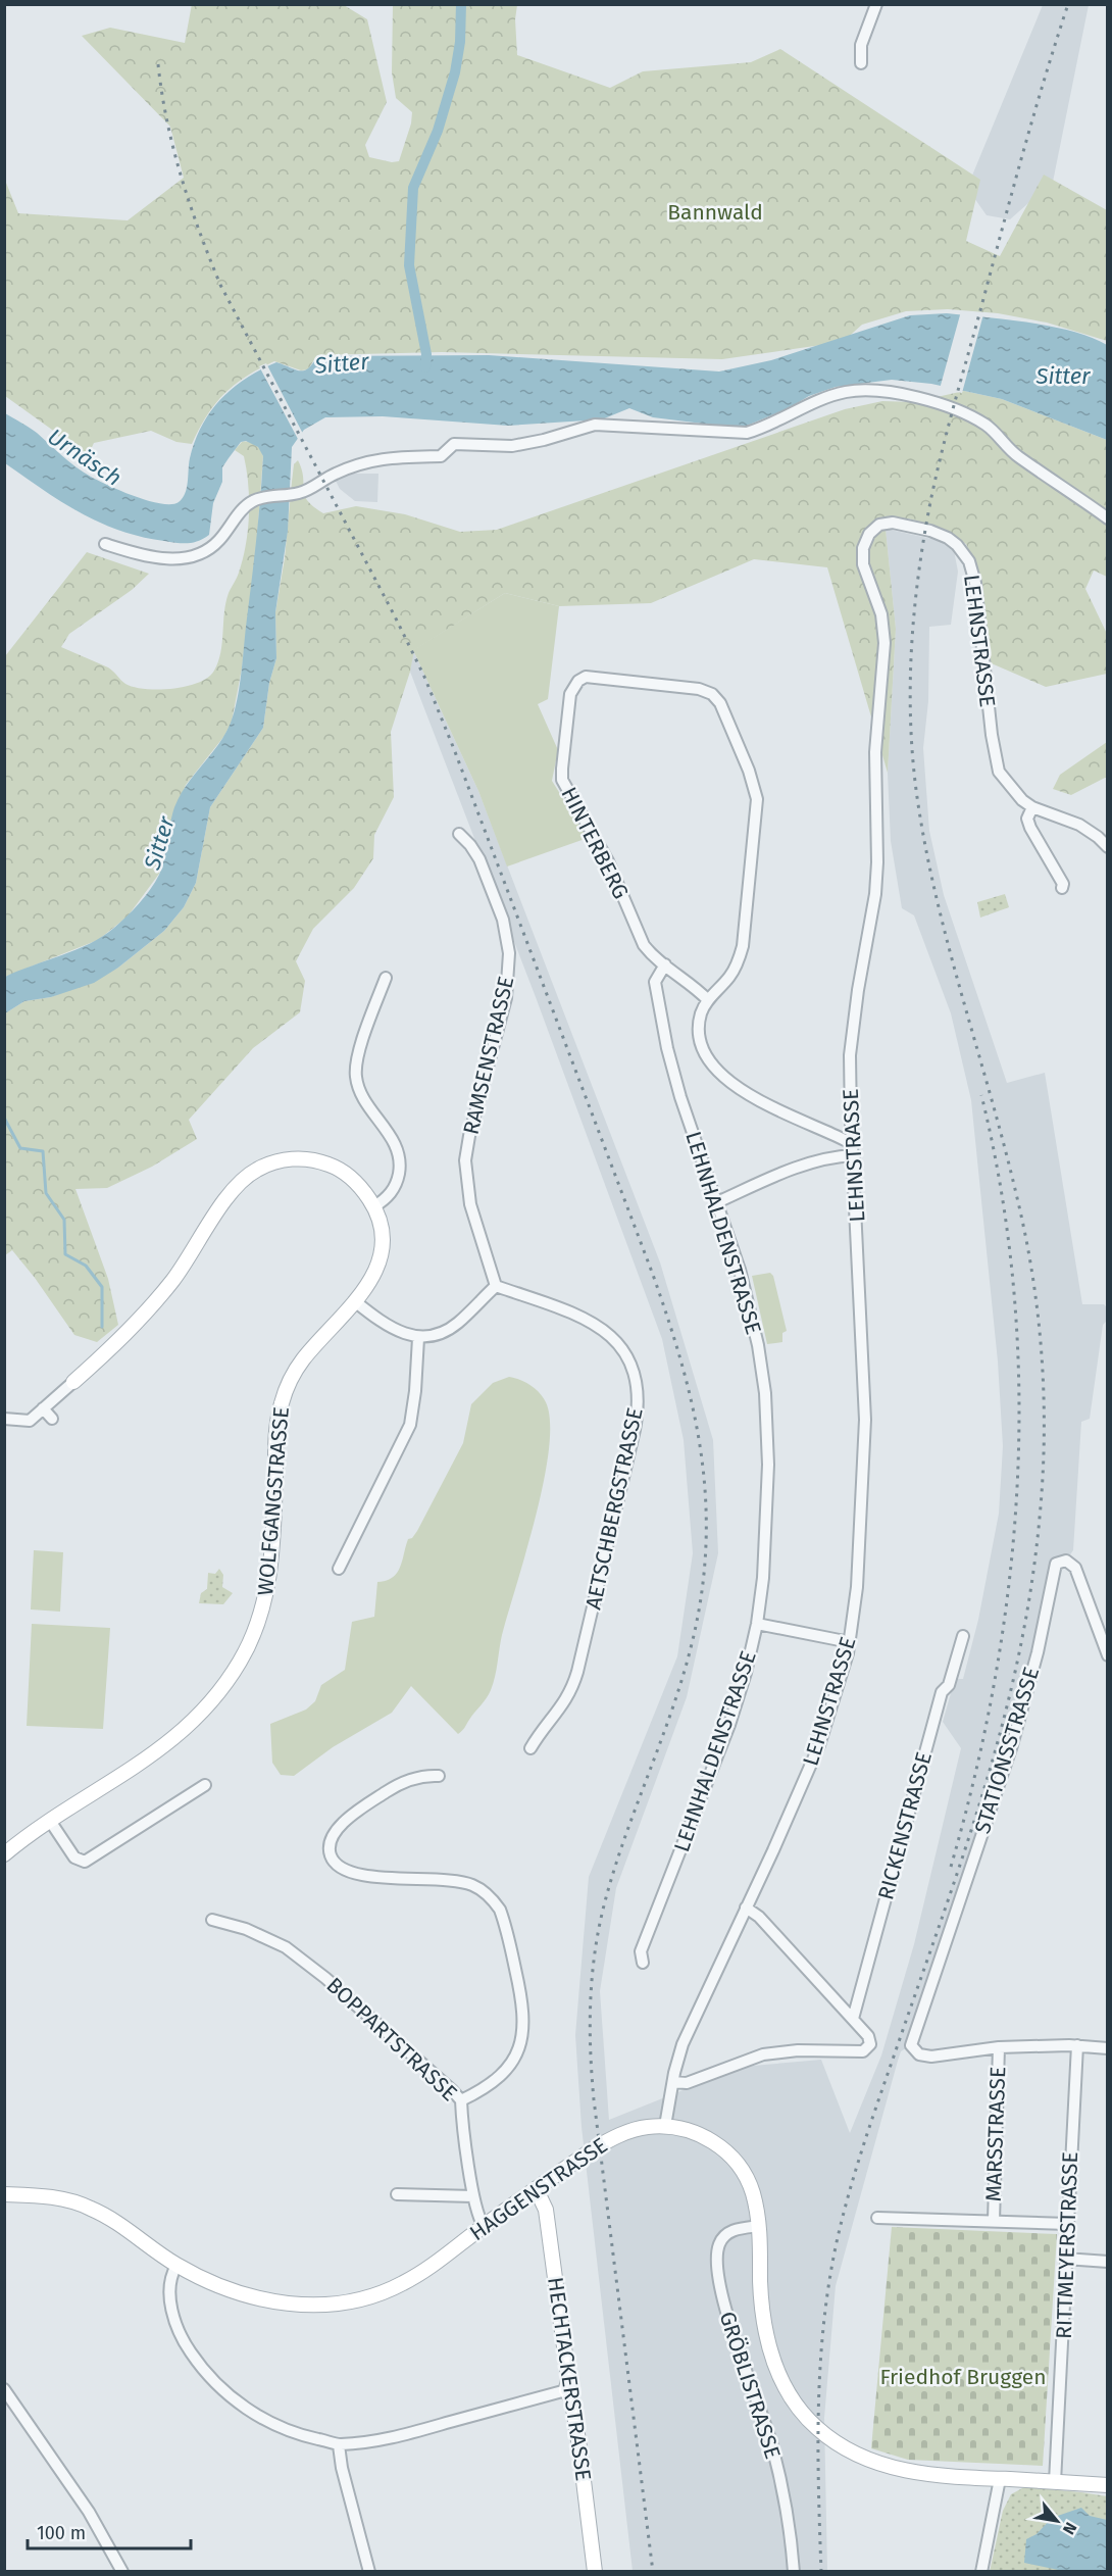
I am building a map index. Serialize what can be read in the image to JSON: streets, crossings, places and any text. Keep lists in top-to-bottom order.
{
  "streets": {
    "street": [
      "LEHNSTRASSE",
      "HINTERBERG",
      "RAMSENSTRASSE",
      "LEHNHALDENSTRASSE",
      "WOLFGANGSTRASSE",
      "AETSCHBERGSTRASSE",
      "STATIONSSTRASSE",
      "RICKENSTRASSE",
      "BOPPARTSTRASSE",
      "MARSSTRASSE",
      "HAGGENSTRASSE",
      "RITTMEYERSTRASSE",
      "HECHTACKERSTRASSE",
      "GRÖBLISTRASSE"
    ]
  },
  "crossings": [
    ["LEHNSTRASSE", "HINTERBERG"],
    ["LEHNSTRASSE", "HAGGENSTRASSE"],
    ["HINTERBERG", "LEHNHALDENSTRASSE"],
    ["RAMSENSTRASSE", "AETSCHBERGSTRASSE"],
    ["STATIONSSTRASSE", "MARSSTRASSE"],
    ["BOPPARTSTRASSE", "HAGGENSTRASSE"],
    ["HAGGENSTRASSE", "RITTMEYERSTRASSE"],
    ["HAGGENSTRASSE", "HECHTACKERSTRASSE"],
    ["HAGGENSTRASSE", "GRÖBLISTRASSE"]
  ],
  "water": ["Sitter", "Urnäsch"],
  "parks": ["Bannwald", "Friedhof Bruggen"],
  "scale_bar": "100 m",
  "north": "bottom right"
}
